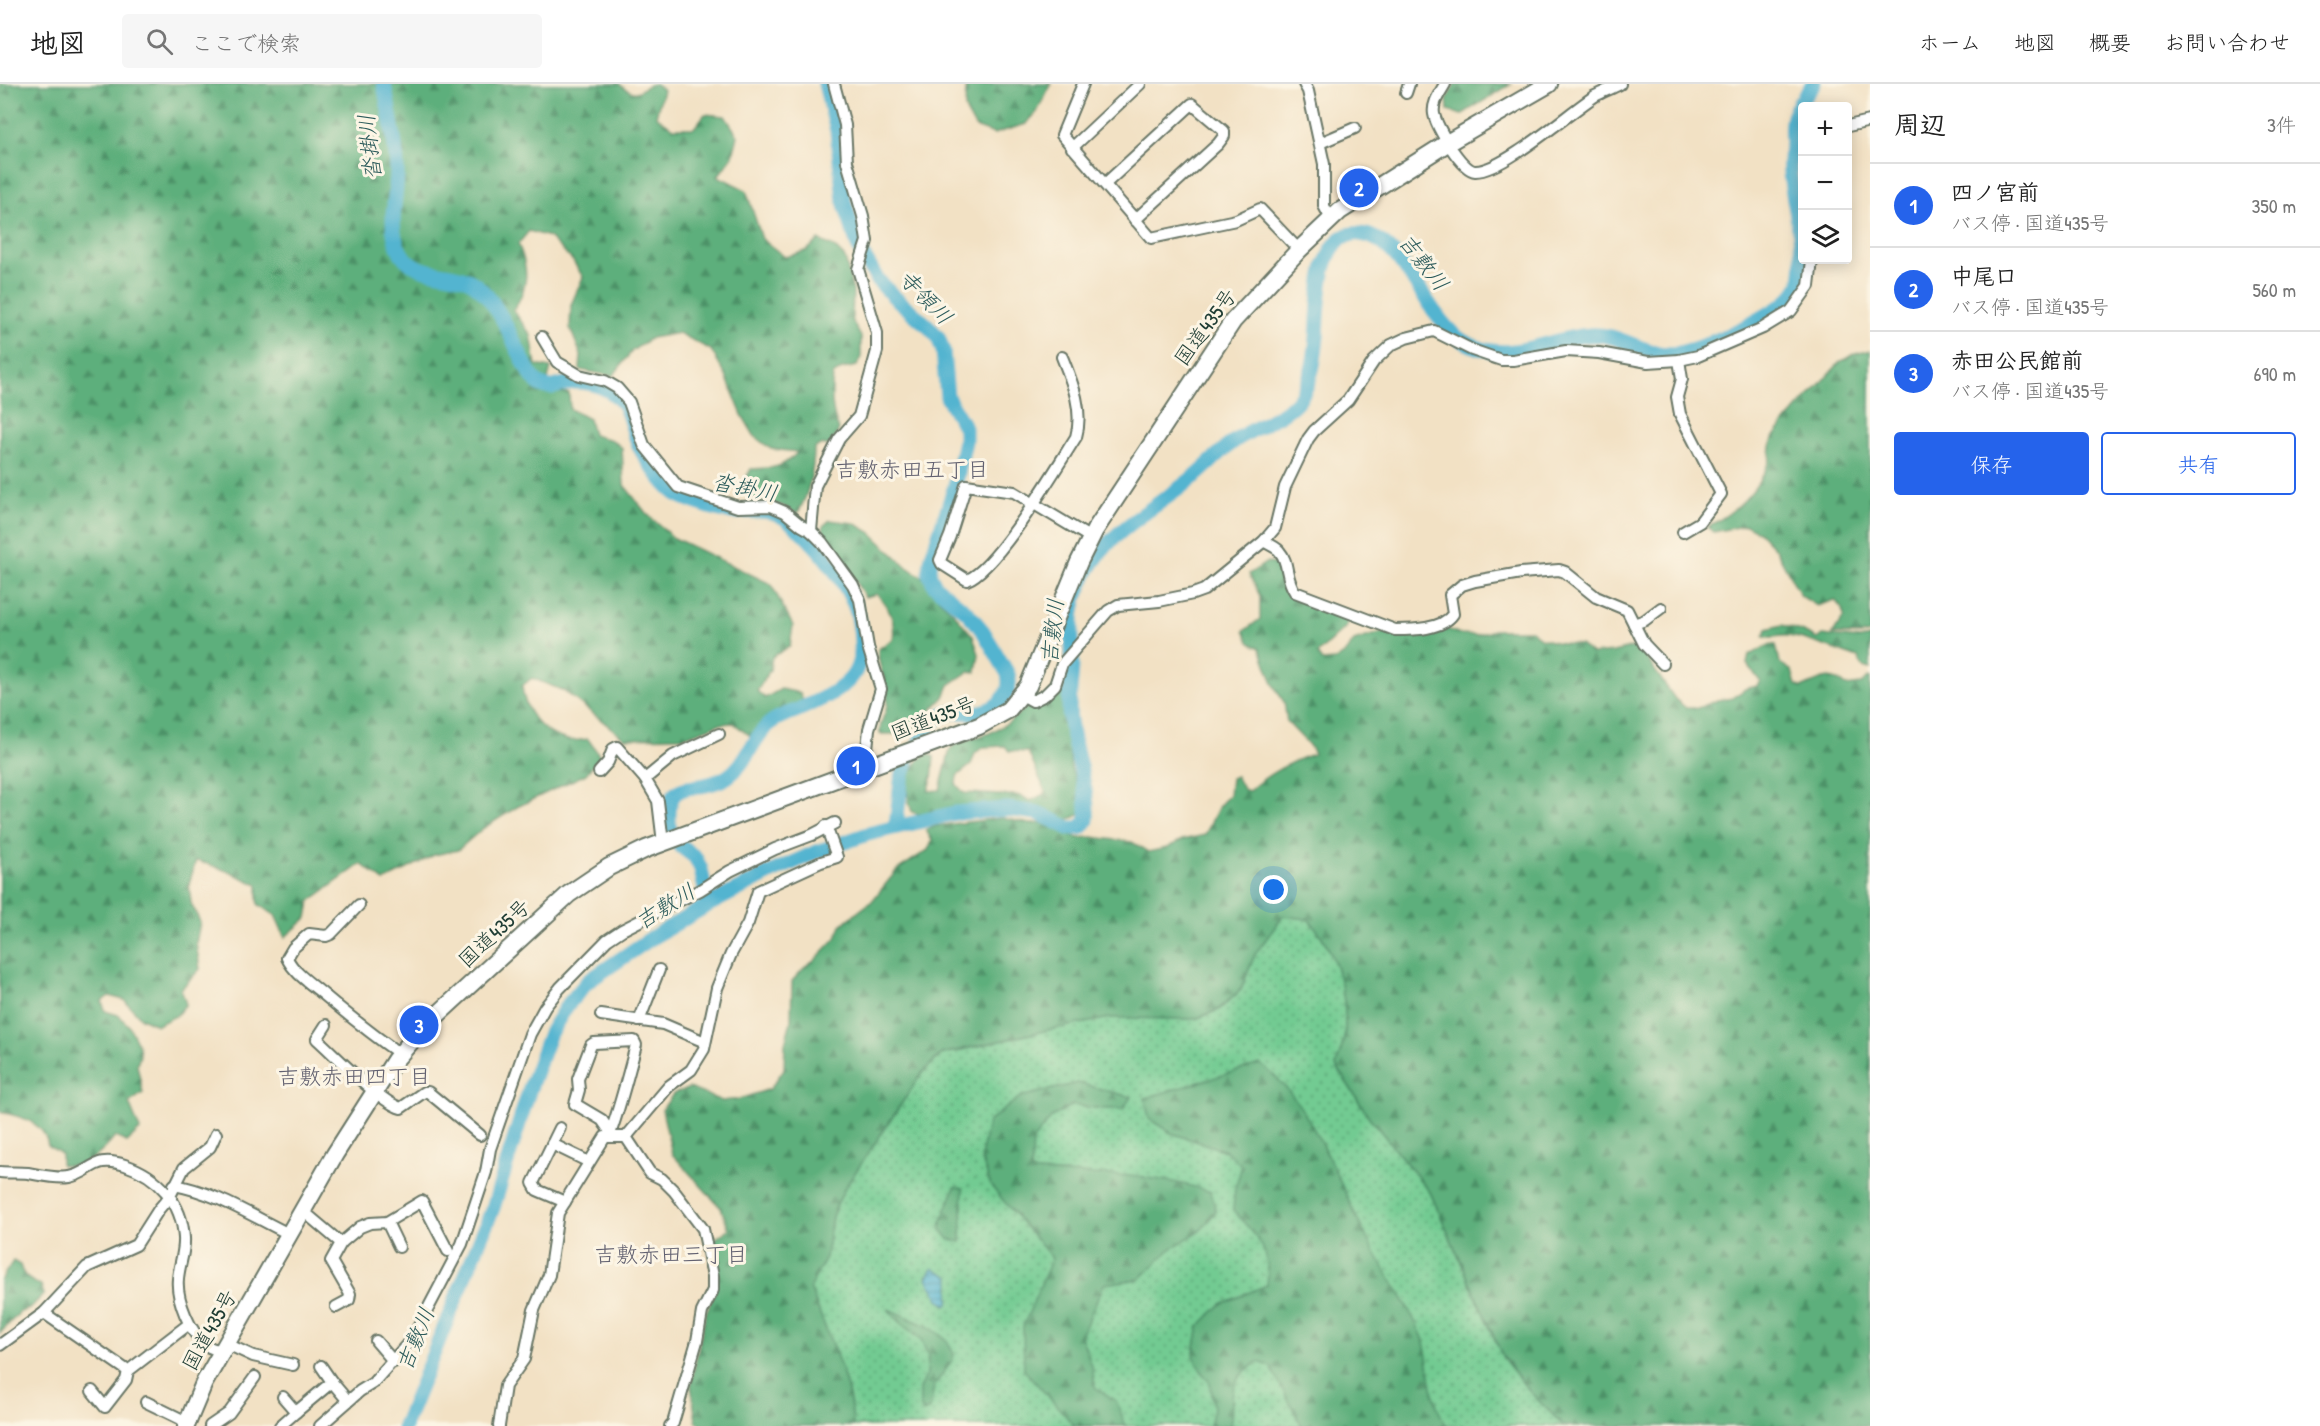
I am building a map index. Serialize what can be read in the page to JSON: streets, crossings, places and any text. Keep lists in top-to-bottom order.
{
  "streets": {
    "highway": ["国道435号"]
  },
  "districts": ["吉敷赤田五丁目", "吉敷赤田四丁目", "吉敷赤田三丁目"],
  "water": ["沓掛川", "吉敷川", "寺領川"],
  "page": {
    "header": "地図",
    "search": "ここで検索",
    "nav": [
      "ホーム",
      "地図",
      "概要",
      "お問い合わせ"
    ],
    "heading": ["周辺", "3件"],
    "map_buttons": ["+", "−"],
    "list": [
      {
        "mark": "1",
        "name": "四ノ宮前",
        "note": "バス停 · 国道435号",
        "value": "350 m"
      },
      {
        "mark": "2",
        "name": "中尾口",
        "note": "バス停 · 国道435号",
        "value": "560 m"
      },
      {
        "mark": "3",
        "name": "赤田公民館前",
        "note": "バス停 · 国道435号",
        "value": "690 m"
      }
    ],
    "pins": ["2", "1", "3"],
    "buttons": ["保存", "共有"]
  }
}
